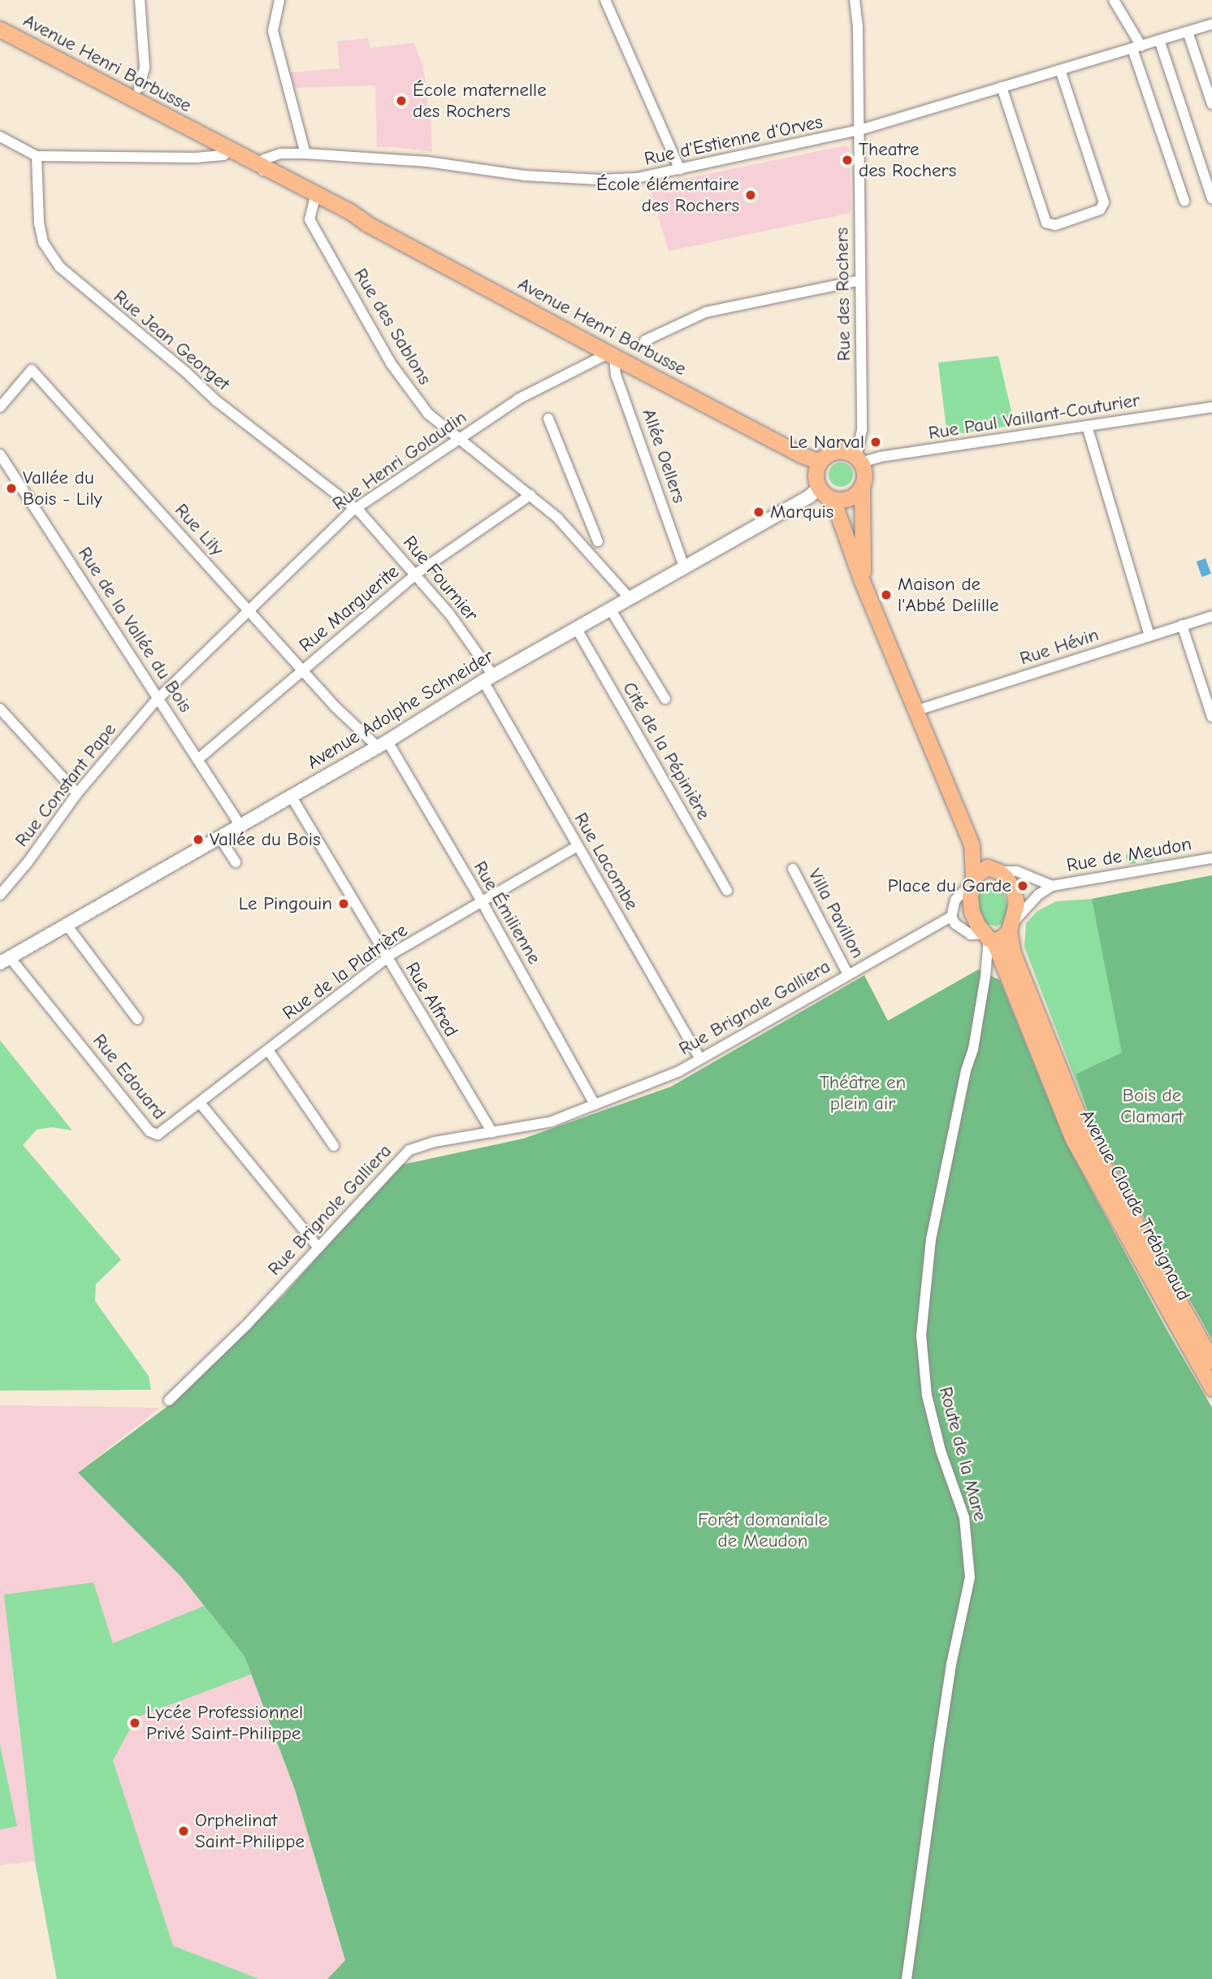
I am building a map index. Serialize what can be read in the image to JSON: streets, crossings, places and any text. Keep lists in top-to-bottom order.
{
  "streets": {
    "main road": ["Avenue Henri Barbusse", "Avenue Claude Trébignaud"],
    "street": [
      "Rue d'Estienne d'Orves",
      "Rue des Rochers",
      "Rue des Sablons",
      "Rue Jean Georget",
      "Rue Paul Vaillant-Couturier",
      "Allée Oellers",
      "Rue Henri Golaudin",
      "Rue Lily",
      "Rue Fournier",
      "Rue Marguerite",
      "Rue de la Vallée du Bois",
      "Rue Hévin",
      "Avenue Adolphe Schneider",
      "Cité de la Pépinière",
      "Rue Constant Pape",
      "Rue de Meudon",
      "Rue Lacombe",
      "Rue Émilienne",
      "Villa Pavillon",
      "Rue de la Platrière",
      "Rue Alfred",
      "Rue Brignole Galliera",
      "Rue Edouard",
      "Route de la Mare"
    ]
  },
  "crossings": [
    ["Avenue Henri Barbusse", "Rue d'Estienne d'Orves"],
    ["Avenue Henri Barbusse", "Rue des Rochers"],
    ["Avenue Henri Barbusse", "Rue des Sablons"],
    ["Avenue Henri Barbusse", "Rue Paul Vaillant-Couturier"],
    ["Avenue Henri Barbusse", "Allée Oellers"],
    ["Avenue Henri Barbusse", "Rue Henri Golaudin"],
    ["Avenue Henri Barbusse", "Avenue Adolphe Schneider"],
    ["Rue d'Estienne d'Orves", "Rue des Rochers"],
    ["Rue des Rochers", "Rue Paul Vaillant-Couturier"],
    ["Rue des Rochers", "Avenue Adolphe Schneider"],
    ["Rue des Sablons", "Rue Henri Golaudin"],
    ["Rue des Sablons", "Rue Marguerite"],
    ["Rue des Sablons", "Avenue Adolphe Schneider"],
    ["Rue Jean Georget", "Rue Henri Golaudin"],
    ["Rue Jean Georget", "Rue Fournier"],
    ["Rue Paul Vaillant-Couturier", "Avenue Adolphe Schneider"],
    ["Allée Oellers", "Rue Henri Golaudin"],
    ["Allée Oellers", "Avenue Adolphe Schneider"],
    ["Rue Henri Golaudin", "Rue Lily"],
    ["Rue Henri Golaudin", "Rue Fournier"],
    ["Rue Henri Golaudin", "Rue de la Vallée du Bois"],
    ["Rue Henri Golaudin", "Rue Constant Pape"],
    ["Rue Lily", "Rue Marguerite"],
    ["Rue Lily", "Avenue Adolphe Schneider"],
    ["Rue Lily", "Rue Émilienne"],
    ["Rue Fournier", "Rue Marguerite"],
    ["Rue Fournier", "Avenue Adolphe Schneider"],
    ["Rue Fournier", "Rue Lacombe"],
    ["Rue Marguerite", "Rue de la Vallée du Bois"],
    ["Rue de la Vallée du Bois", "Avenue Adolphe Schneider"],
    ["Rue de la Vallée du Bois", "Rue Constant Pape"],
    ["Avenue Adolphe Schneider", "Cité de la Pépinière"],
    ["Avenue Adolphe Schneider", "Rue Lacombe"],
    ["Avenue Adolphe Schneider", "Rue Émilienne"],
    ["Avenue Adolphe Schneider", "Rue Alfred"],
    ["Avenue Adolphe Schneider", "Rue Edouard"],
    ["Rue de Meudon", "Avenue Claude Trébignaud"],
    ["Rue de Meudon", "Route de la Mare"],
    ["Rue Lacombe", "Rue de la Platrière"],
    ["Rue Lacombe", "Rue Brignole Galliera"],
    ["Rue Émilienne", "Rue de la Platrière"],
    ["Rue Émilienne", "Rue Brignole Galliera"],
    ["Villa Pavillon", "Rue Brignole Galliera"],
    ["Rue de la Platrière", "Rue Alfred"],
    ["Rue de la Platrière", "Rue Edouard"],
    ["Rue Alfred", "Rue Brignole Galliera"],
    ["Avenue Claude Trébignaud", "Route de la Mare"]
  ],
  "parks": ["Théâtre en plein air", "Bois de Clamart", "Forêt domaniale de Meudon"],
  "places": [
    "École maternelle des Rochers",
    "Theatre des Rochers",
    "École élémentaire des Rochers",
    "Le Narval",
    "Vallée du Bois - Lily",
    "Marquis",
    "Maison de l'Abbé Delille",
    "Vallée du Bois",
    "Place du Garde",
    "Le Pingouin",
    "Lycée Professionnel Privé Saint-Philippe",
    "Orphelinat Saint-Philippe"
  ]
}
